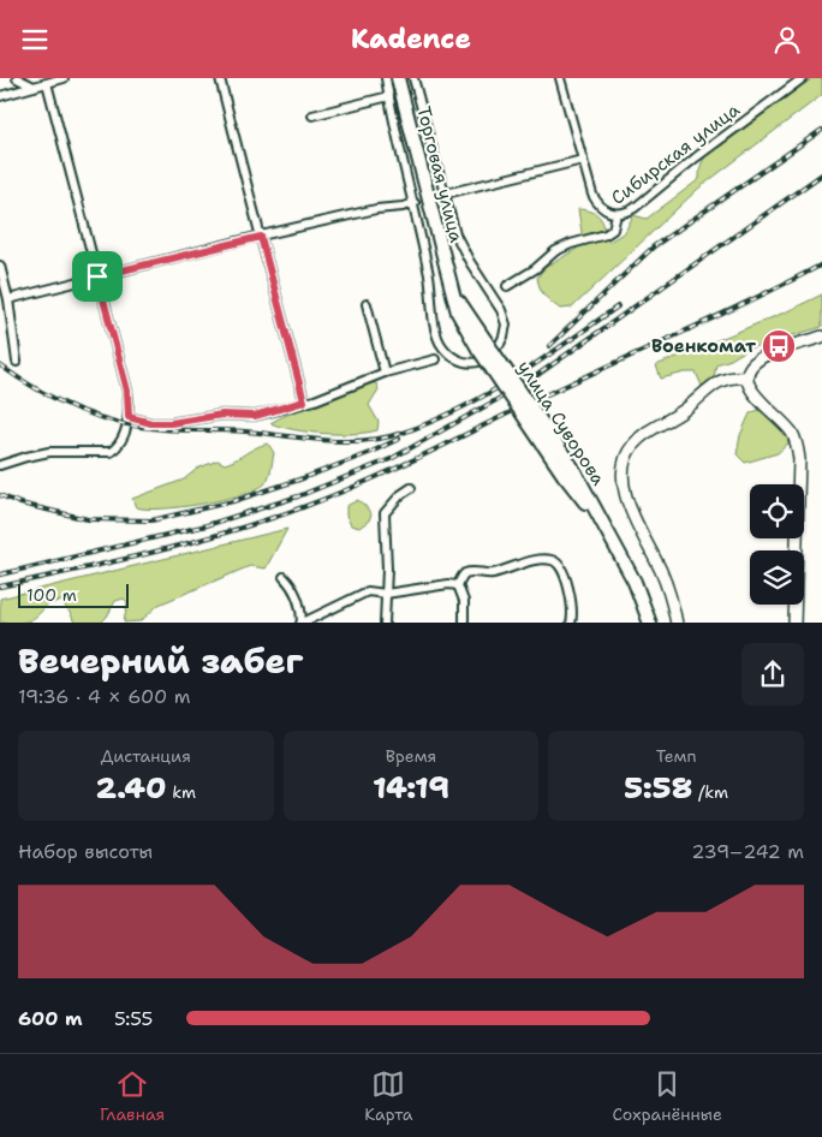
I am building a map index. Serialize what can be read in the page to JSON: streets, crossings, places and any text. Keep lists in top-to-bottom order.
{
  "streets": {
    "main road": ["Торговая улица", "улица Суворова"],
    "street": ["Сибирская улица"]
  },
  "crossings": [
    ["Торговая улица", "улица Суворова"]
  ],
  "places": {
    "bus stop": ["Военкомат"]
  },
  "scale_bar": "100 m",
  "page": {
    "header": "Kadence",
    "scale": "100 m",
    "heading": ["Вечерний забег", "19:36 · 4 × 600 m"],
    "stats": [
      ["Дистанция", "2.40 km"],
      ["Время", "14:19"],
      ["Темп", "5:58 /km"]
    ],
    "chart": ["Набор высоты", "239–242 m"],
    "list": [
      {
        "name": "600 m",
        "note": "5:55"
      }
    ],
    "tabs": ["Главная", "Карта", "Сохранённые"]
  }
}
